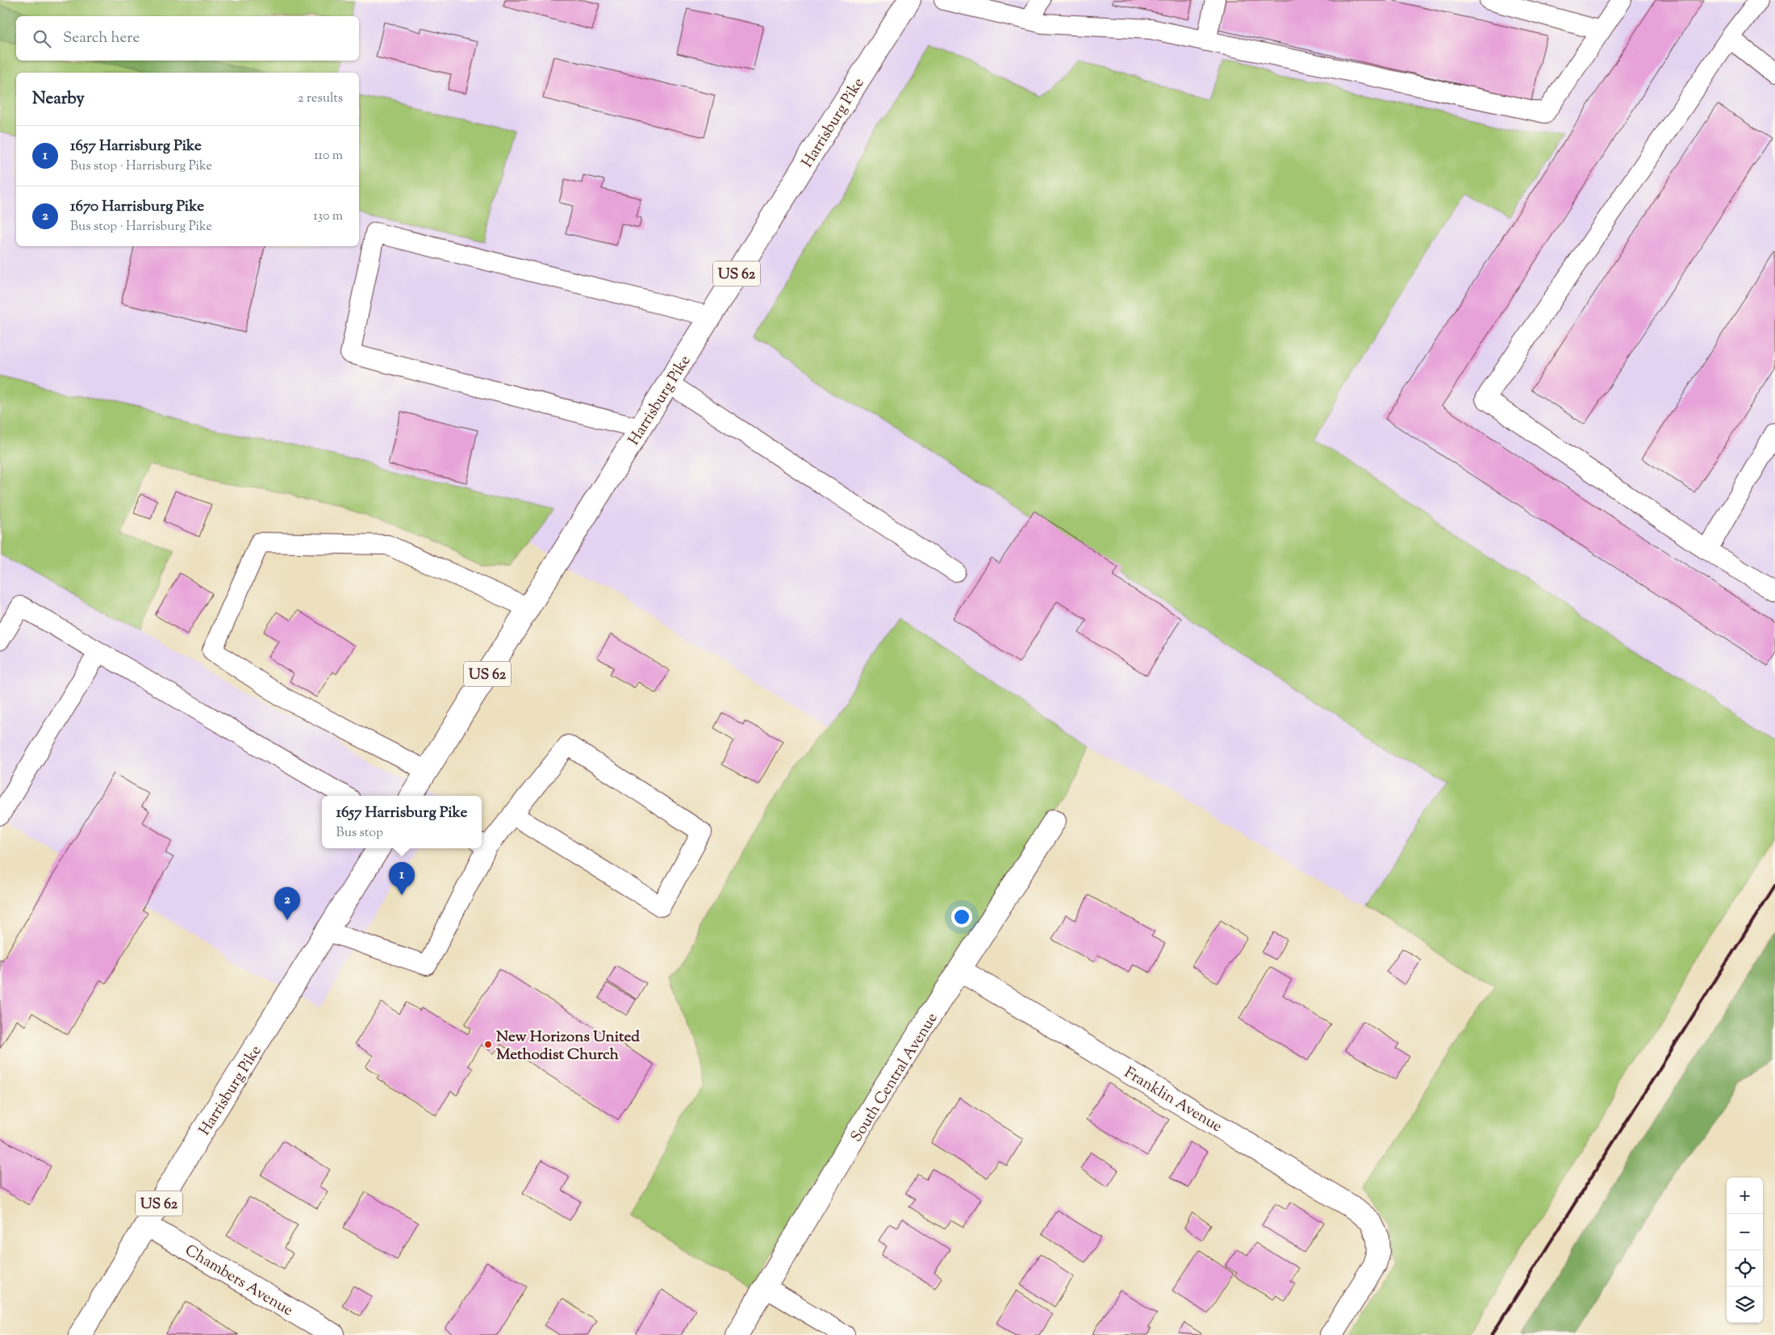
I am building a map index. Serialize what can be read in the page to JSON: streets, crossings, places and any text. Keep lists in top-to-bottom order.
{
  "streets": {
    "main road": [
      "Harrisburg Pike",
      "US 62",
      "South Central Avenue",
      "Franklin Avenue",
      "Chambers Avenue"
    ]
  },
  "crossings": [
    ["Harrisburg Pike", "Chambers Avenue"],
    ["South Central Avenue", "Franklin Avenue"]
  ],
  "places": ["New Horizons United Methodist Church"],
  "page": {
    "search": "Search here",
    "heading": ["Nearby", "2 results"],
    "list": [
      {
        "mark": "1",
        "name": "1657 Harrisburg Pike",
        "note": "Bus stop · Harrisburg Pike",
        "value": "110 m"
      },
      {
        "mark": "2",
        "name": "1670 Harrisburg Pike",
        "note": "Bus stop · Harrisburg Pike",
        "value": "130 m"
      }
    ],
    "popup": ["1657 Harrisburg Pike", "Bus stop"],
    "pins": ["1", "2"],
    "map_buttons": ["+", "−"]
  }
}
